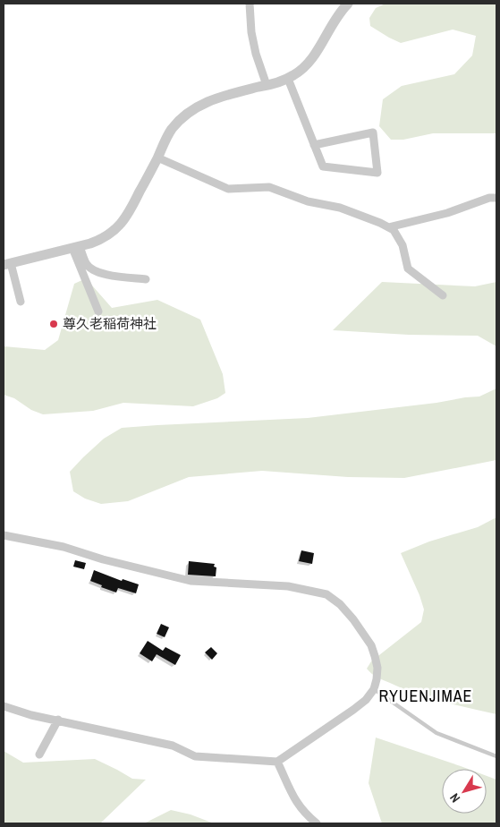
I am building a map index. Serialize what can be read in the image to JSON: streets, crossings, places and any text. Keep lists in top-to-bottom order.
{
  "districts": ["RYUENJIMAE"],
  "places": ["尊久老稲荷神社"],
  "north": "bottom left"
}
